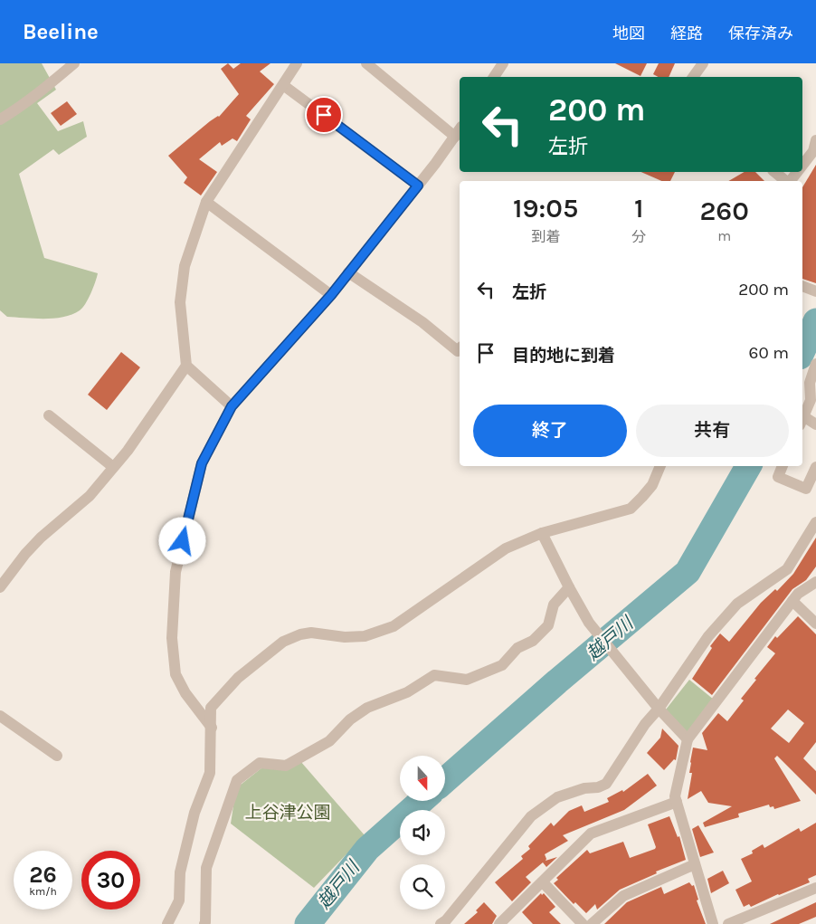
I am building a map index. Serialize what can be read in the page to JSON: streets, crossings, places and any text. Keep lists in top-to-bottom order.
{
  "water": ["越戸川"],
  "parks": ["上谷津公園"],
  "north": "bottom",
  "page": {
    "header": "Beeline",
    "nav": ["地図", "経路", "保存済み"],
    "turn": ["200 m", "左折"],
    "eta": [
      "19:05",
      "到着",
      "1",
      "分",
      "260",
      "m"
    ],
    "list": [
      {
        "name": "左折",
        "value": "200 m"
      },
      {
        "name": "目的地に到着",
        "value": "60 m"
      }
    ],
    "buttons": ["終了", "共有"],
    "speed": "26 km/h",
    "limit": "30"
  }
}
